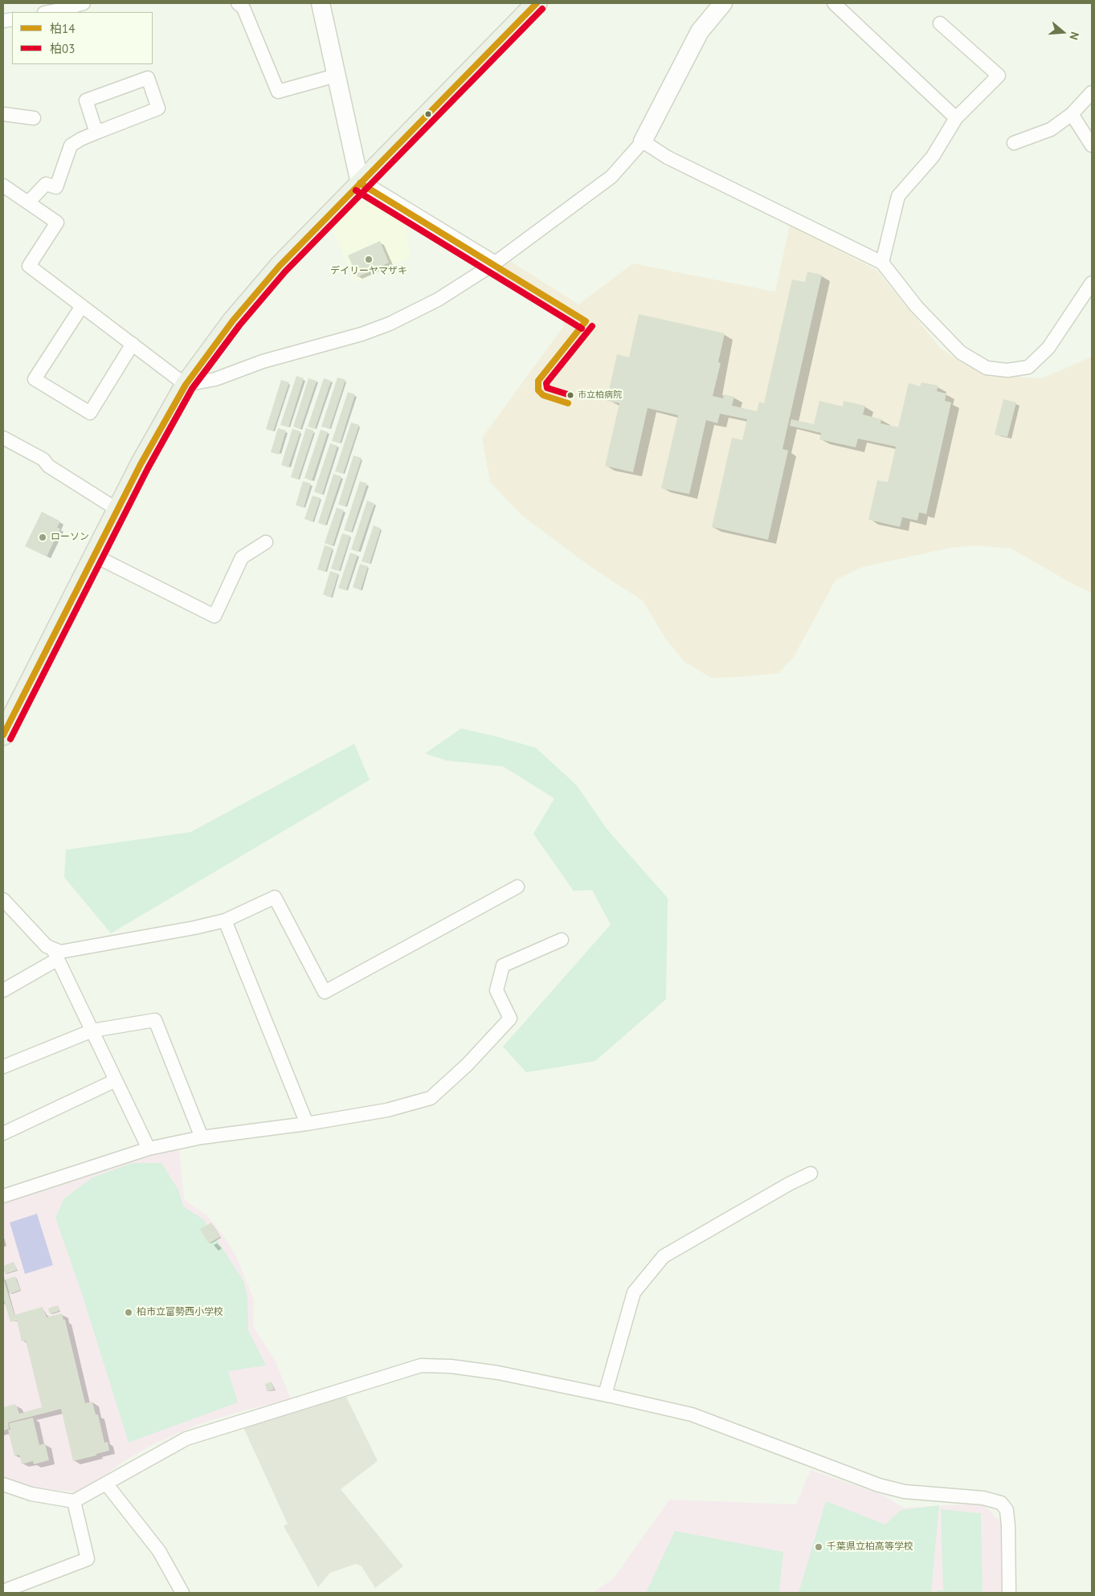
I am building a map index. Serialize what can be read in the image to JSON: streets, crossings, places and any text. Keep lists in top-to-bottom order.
{
  "places": [
    "デイリーヤマザキ",
    "市立柏病院",
    "ローソン",
    "柏市立富勢西小学校",
    "千葉県立柏高等学校"
  ],
  "lines": ["transit line 柏14", "transit line 柏03"],
  "legend": ["柏14", "柏03"],
  "north": "right"
}
